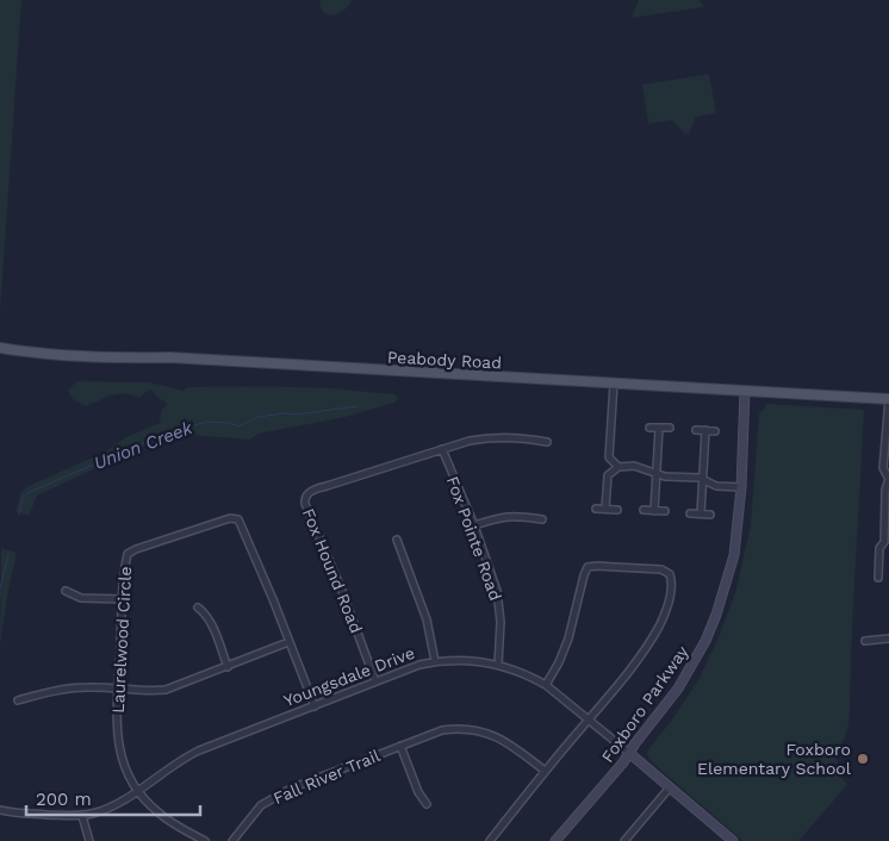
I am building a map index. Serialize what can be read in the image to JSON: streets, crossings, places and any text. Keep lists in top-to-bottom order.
{
  "streets": {
    "main road": ["Peabody Road", "Youngsdale Drive", "Foxboro Parkway"],
    "street": [
      "Fox Pointe Road",
      "Fox Hound Road",
      "Laurelwood Circle",
      "Fall River Trail"
    ]
  },
  "crossings": [
    ["Peabody Road", "Foxboro Parkway"],
    ["Fox Pointe Road", "Fox Hound Road"],
    ["Fox Pointe Road", "Youngsdale Drive"],
    ["Fox Hound Road", "Youngsdale Drive"],
    ["Laurelwood Circle", "Youngsdale Drive"],
    ["Youngsdale Drive", "Foxboro Parkway"]
  ],
  "water": ["Union Creek"],
  "places": ["Foxboro Elementary School"],
  "scale_bar": "200 m"
}
